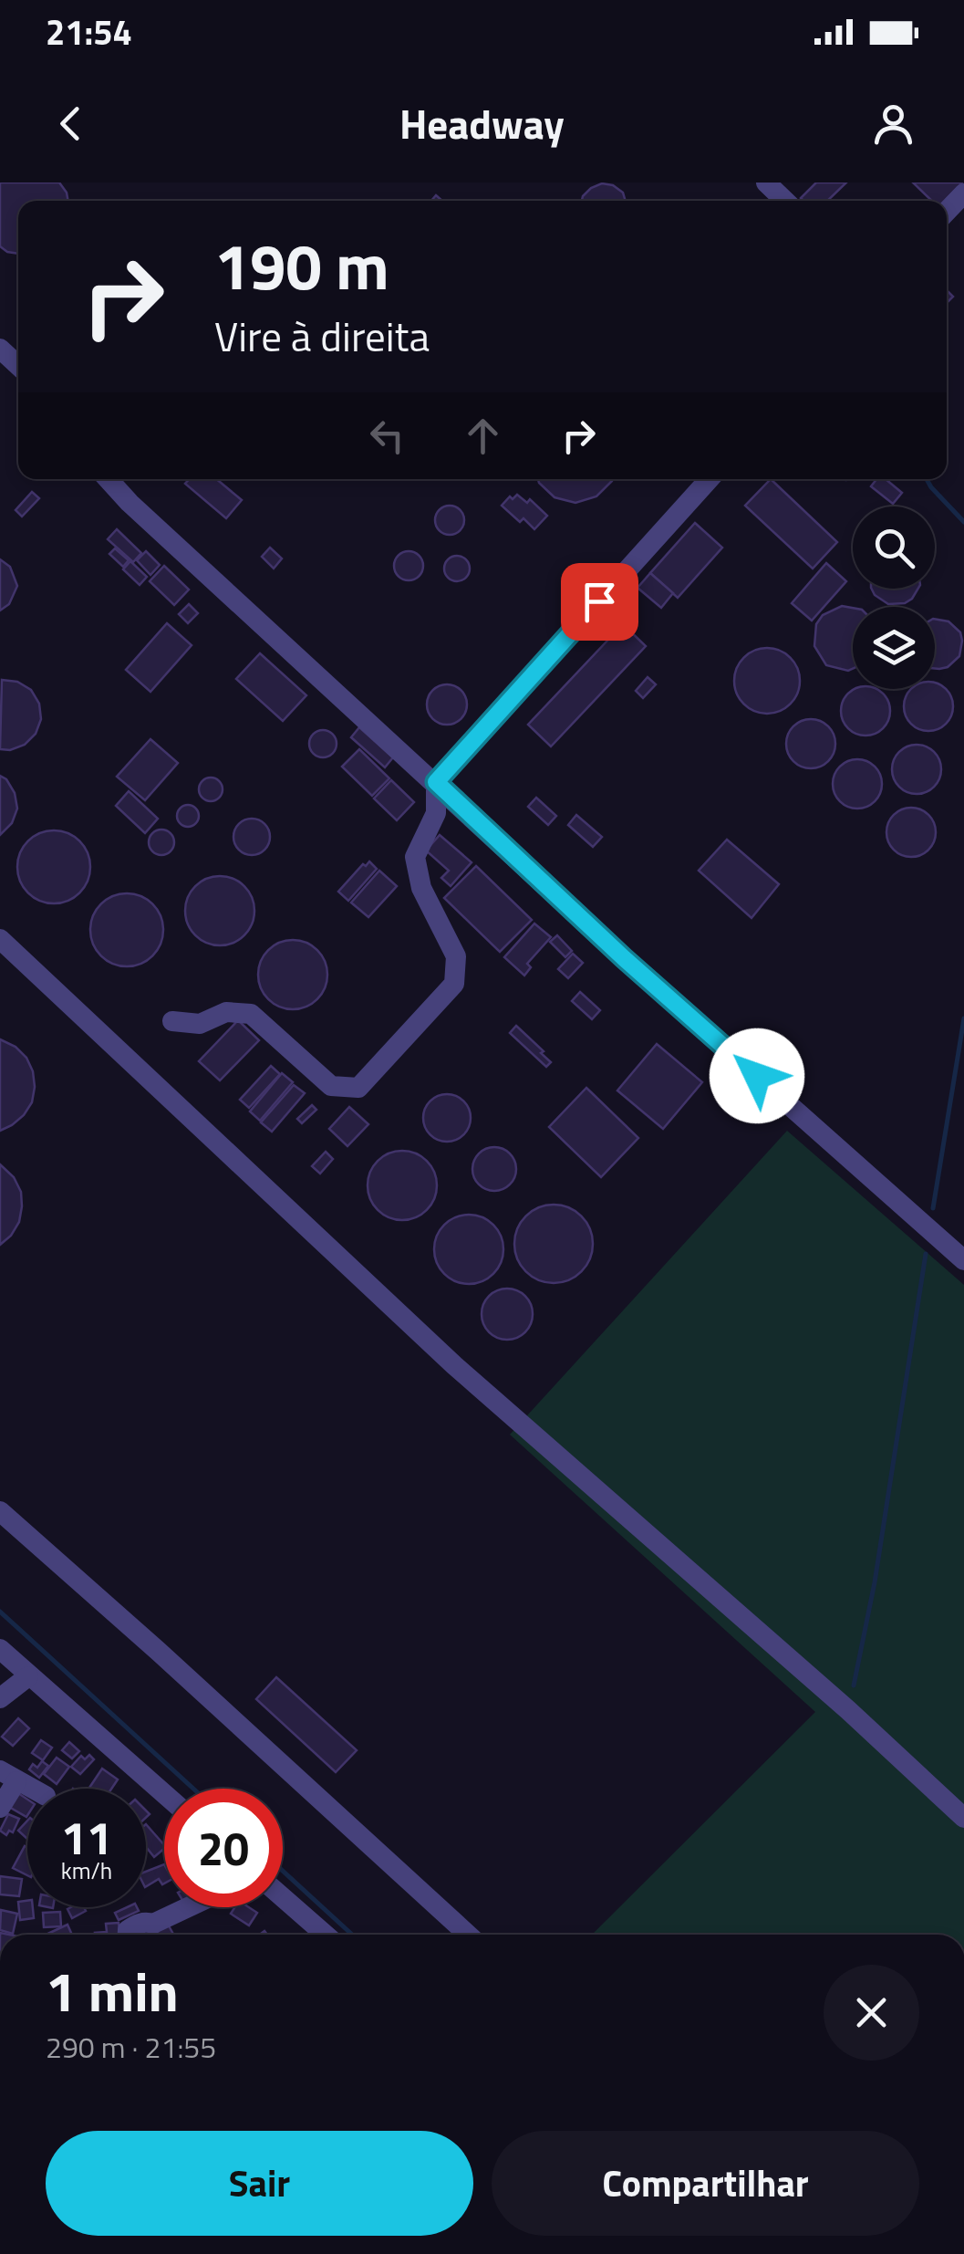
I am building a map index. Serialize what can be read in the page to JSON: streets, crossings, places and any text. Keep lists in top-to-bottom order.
{
  "page": {
    "status": "21:54",
    "header": "Headway",
    "turn": ["190 m", "Vire à direita"],
    "speed": "11 km/h",
    "limit": "20",
    "heading": ["1 min", "290 m · 21:55"],
    "buttons": ["Sair", "Compartilhar"]
  }
}
